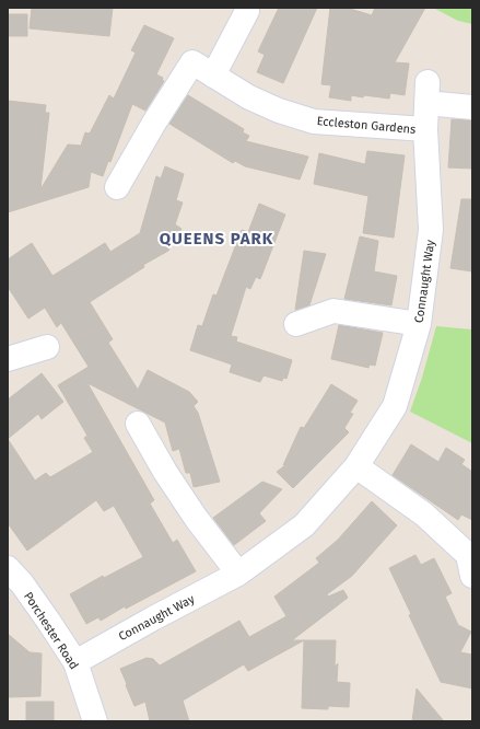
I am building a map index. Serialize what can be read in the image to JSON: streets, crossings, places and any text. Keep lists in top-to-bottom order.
{
  "streets": {
    "street": ["Eccleston Gardens", "Connaught Way", "Porchester Road"]
  },
  "crossings": [
    ["Eccleston Gardens", "Connaught Way"],
    ["Connaught Way", "Porchester Road"]
  ],
  "districts": ["QUEENS PARK"]
}
